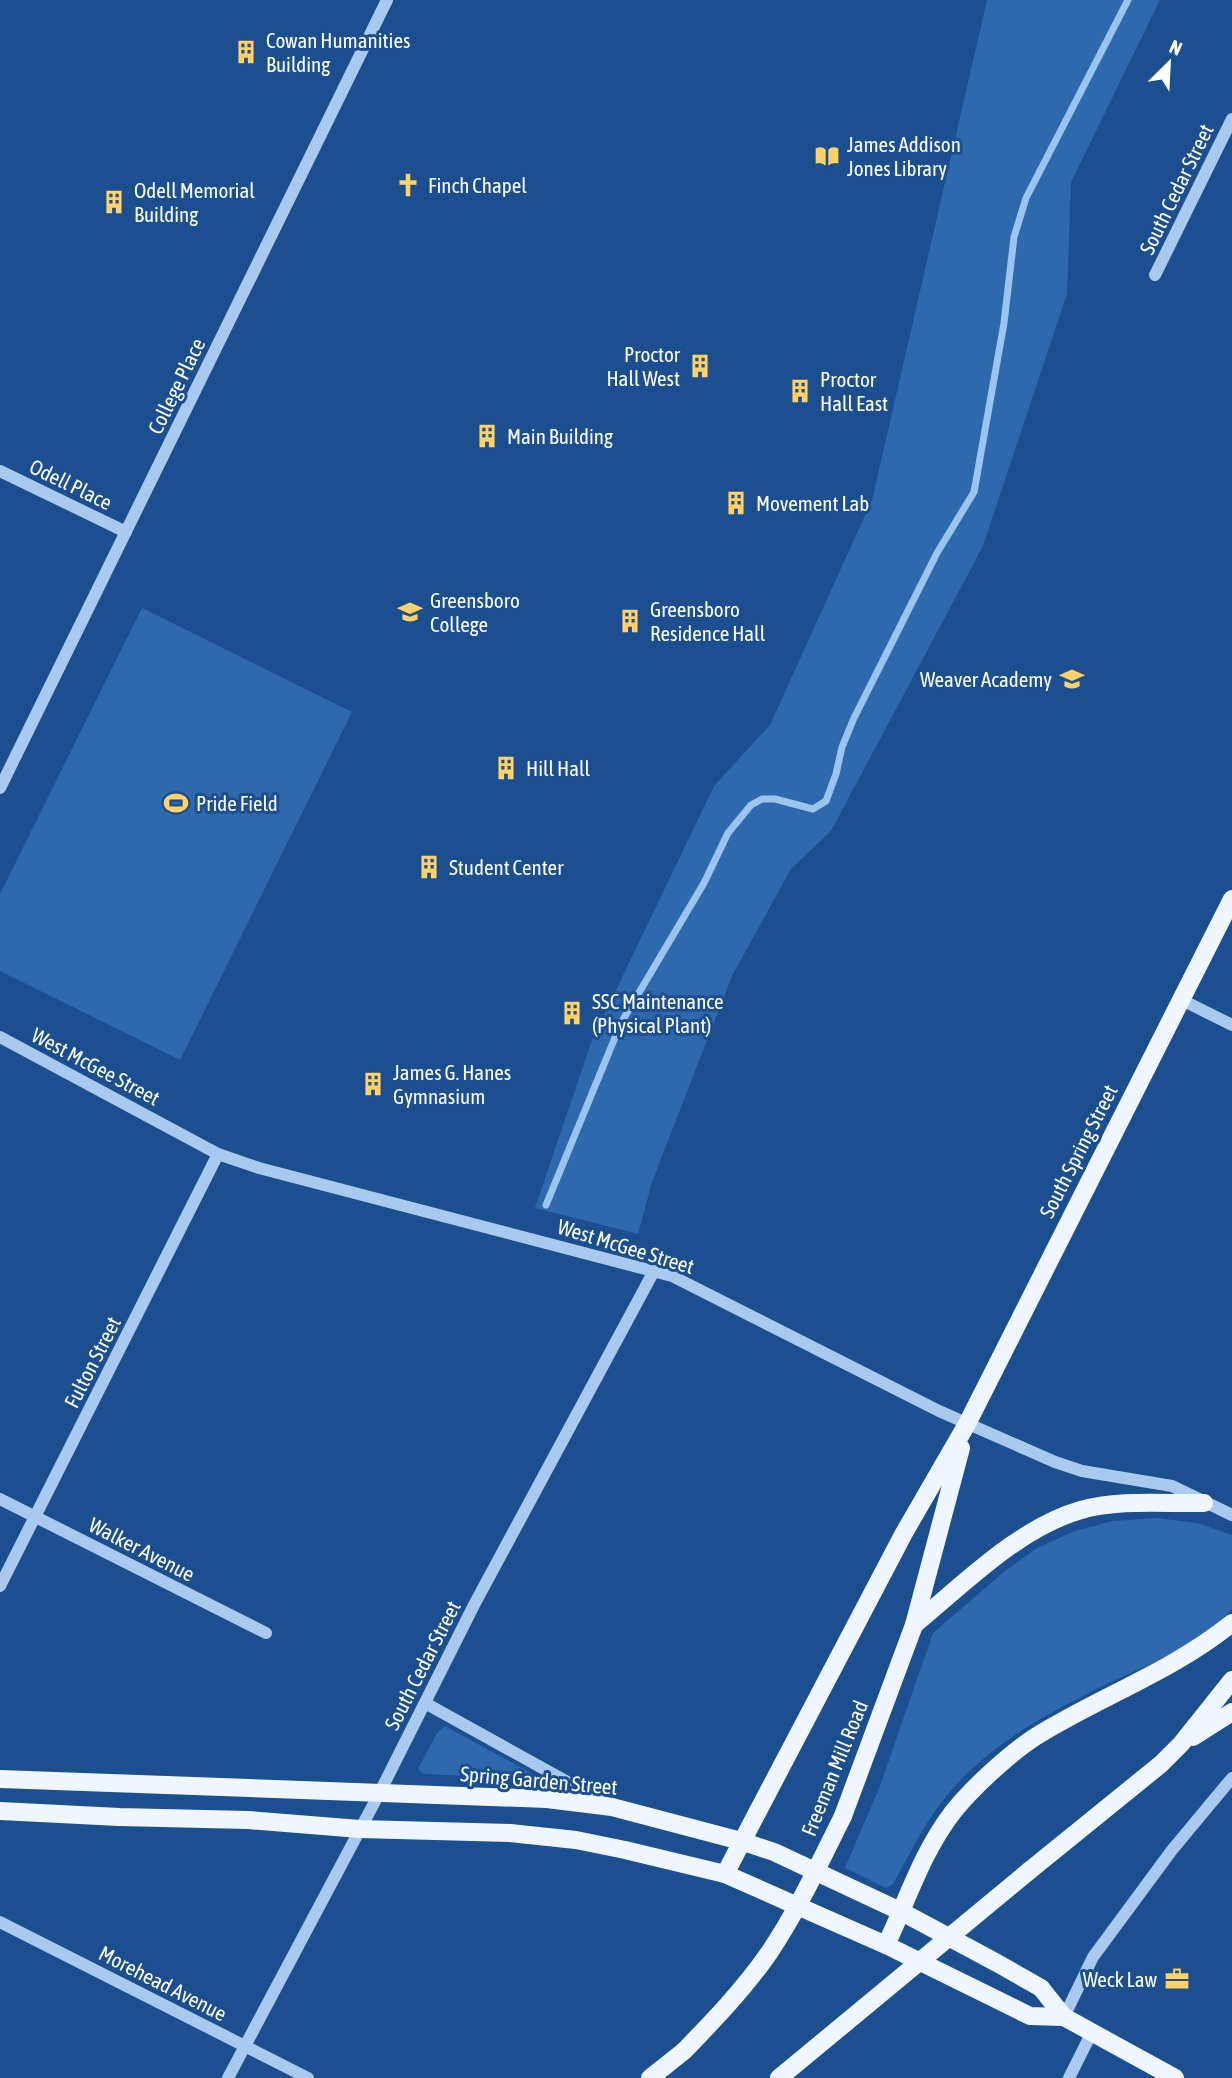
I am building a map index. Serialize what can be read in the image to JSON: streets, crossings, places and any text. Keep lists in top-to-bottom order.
{
  "streets": {
    "main road": ["South Spring Street", "Freeman Mill Road", "Spring Garden Street"],
    "street": [
      "South Cedar Street",
      "College Place",
      "Odell Place",
      "West McGee Street",
      "Fulton Street",
      "Walker Avenue",
      "Morehead Avenue"
    ]
  },
  "crossings": [
    ["South Cedar Street", "West McGee Street"],
    ["South Cedar Street", "Spring Garden Street"],
    ["South Cedar Street", "Morehead Avenue"],
    ["College Place", "Odell Place"],
    ["West McGee Street", "South Spring Street"],
    ["West McGee Street", "Fulton Street"],
    ["West McGee Street", "Freeman Mill Road"],
    ["South Spring Street", "Freeman Mill Road"],
    ["Fulton Street", "Walker Avenue"]
  ],
  "places": {
    "building": [
      "Cowan Humanities Building",
      "Odell Memorial Building",
      "Proctor Hall West",
      "Proctor Hall East",
      "Main Building",
      "Movement Lab",
      "Greensboro Residence Hall",
      "Hill Hall",
      "Student Center",
      "SSC Maintenance (Physical Plant)",
      "James G. Hanes Gymnasium"
    ],
    "library": ["James Addison Jones Library"],
    "church": ["Finch Chapel"],
    "school or university": ["Greensboro College", "Weaver Academy"],
    "sports": ["Pride Field"],
    "office": ["Weck Law"]
  },
  "north": "top right"
}
